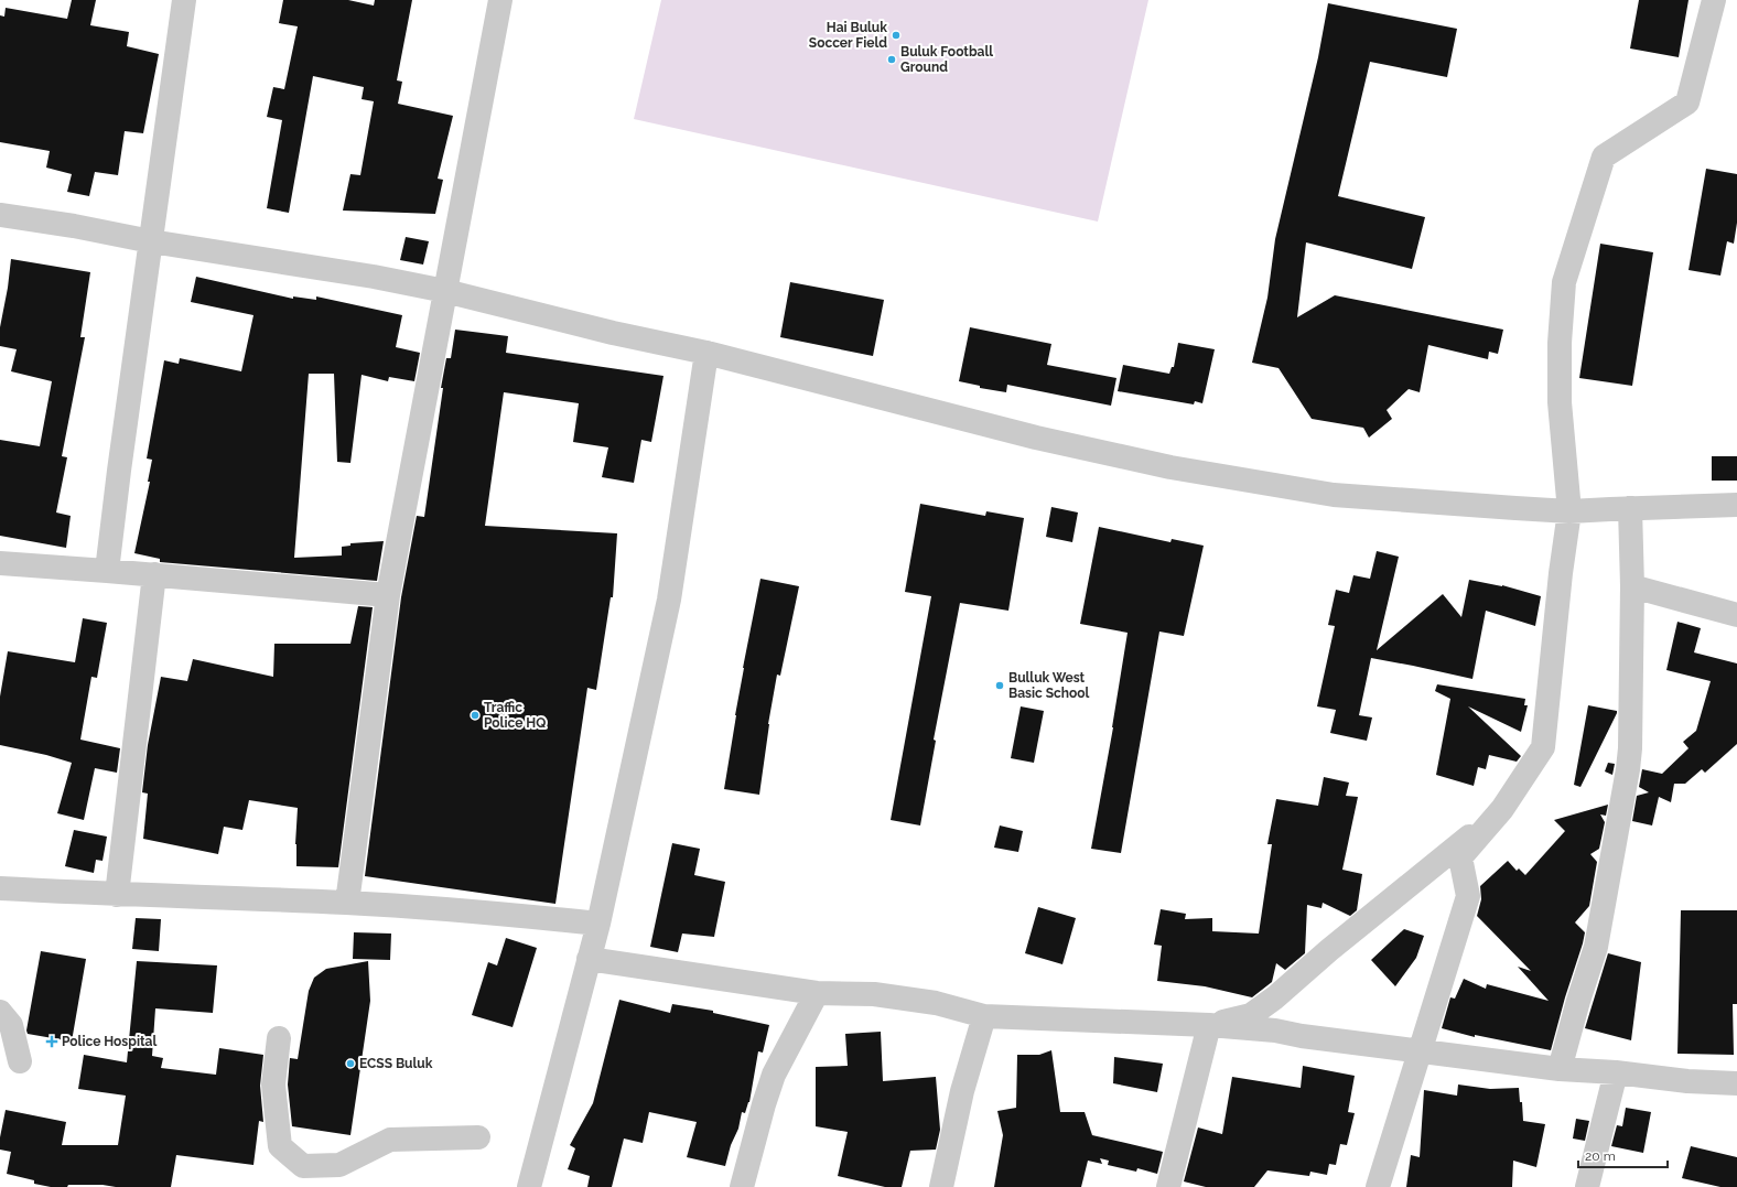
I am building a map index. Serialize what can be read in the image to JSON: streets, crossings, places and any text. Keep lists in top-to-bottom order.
{
  "places": {
    "other": [
      "Hai Buluk Soccer Field",
      "Buluk Football Ground",
      "Bulluk West Basic School",
      "Traffic Police HQ",
      "ECSS Buluk"
    ],
    "health": ["Police Hospital"]
  },
  "scale_bar": "20 m"
}
